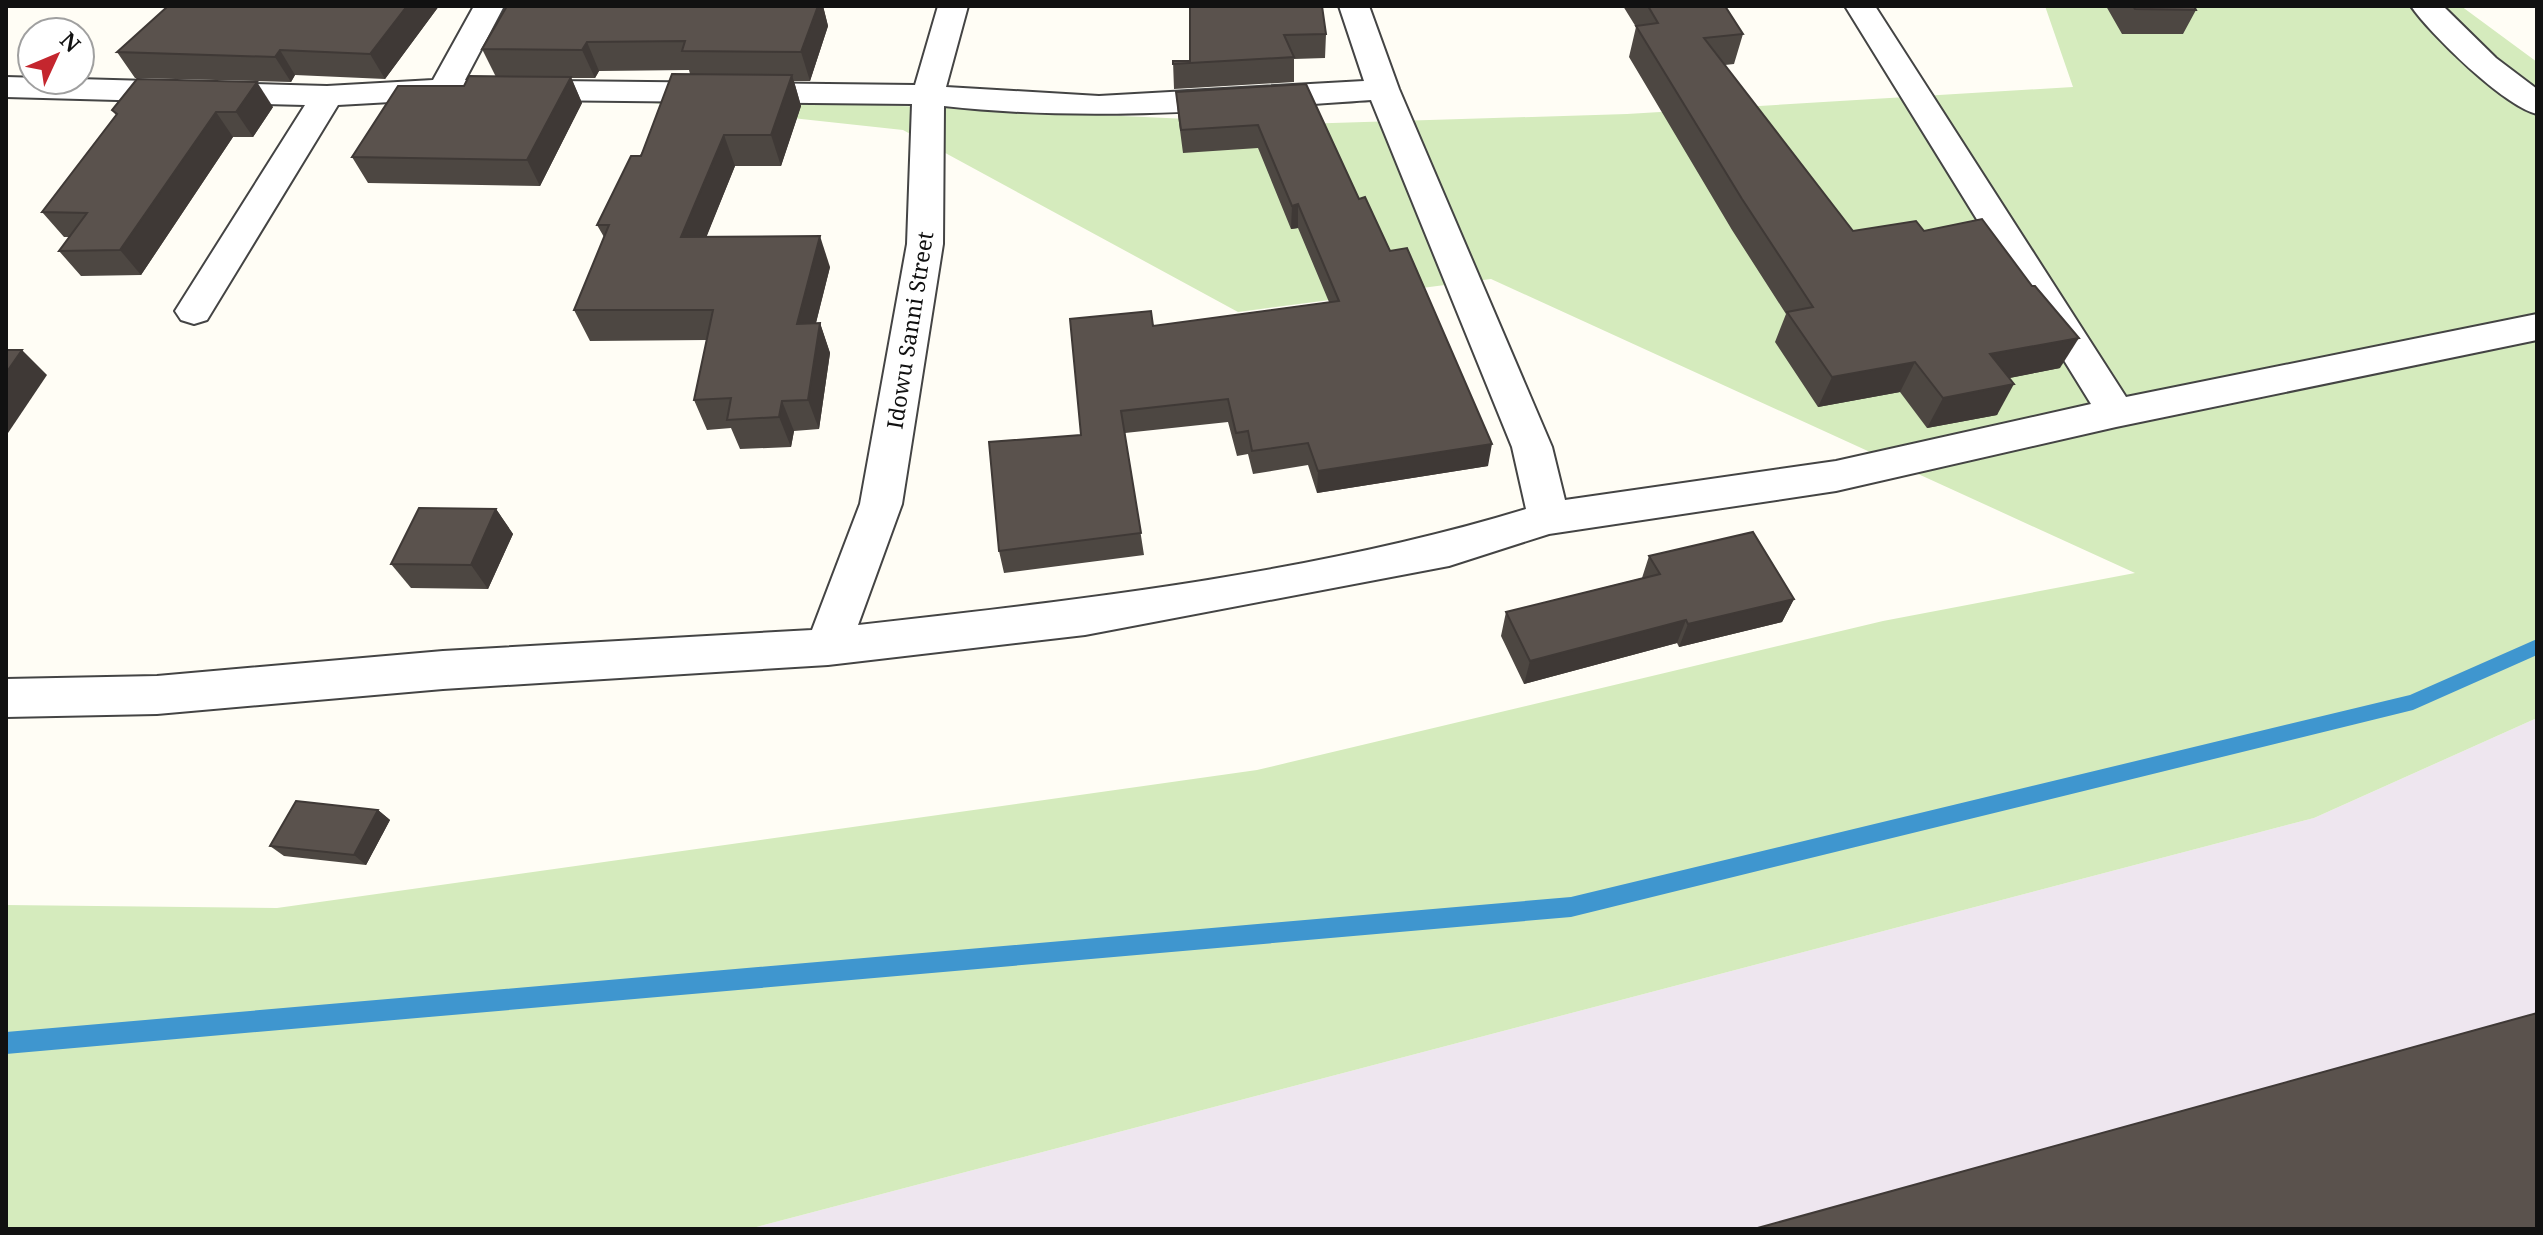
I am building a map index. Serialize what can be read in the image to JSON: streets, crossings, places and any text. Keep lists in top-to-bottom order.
{
  "streets": {
    "street": ["Idowu Sanni Street"]
  },
  "north": "top right"
}
